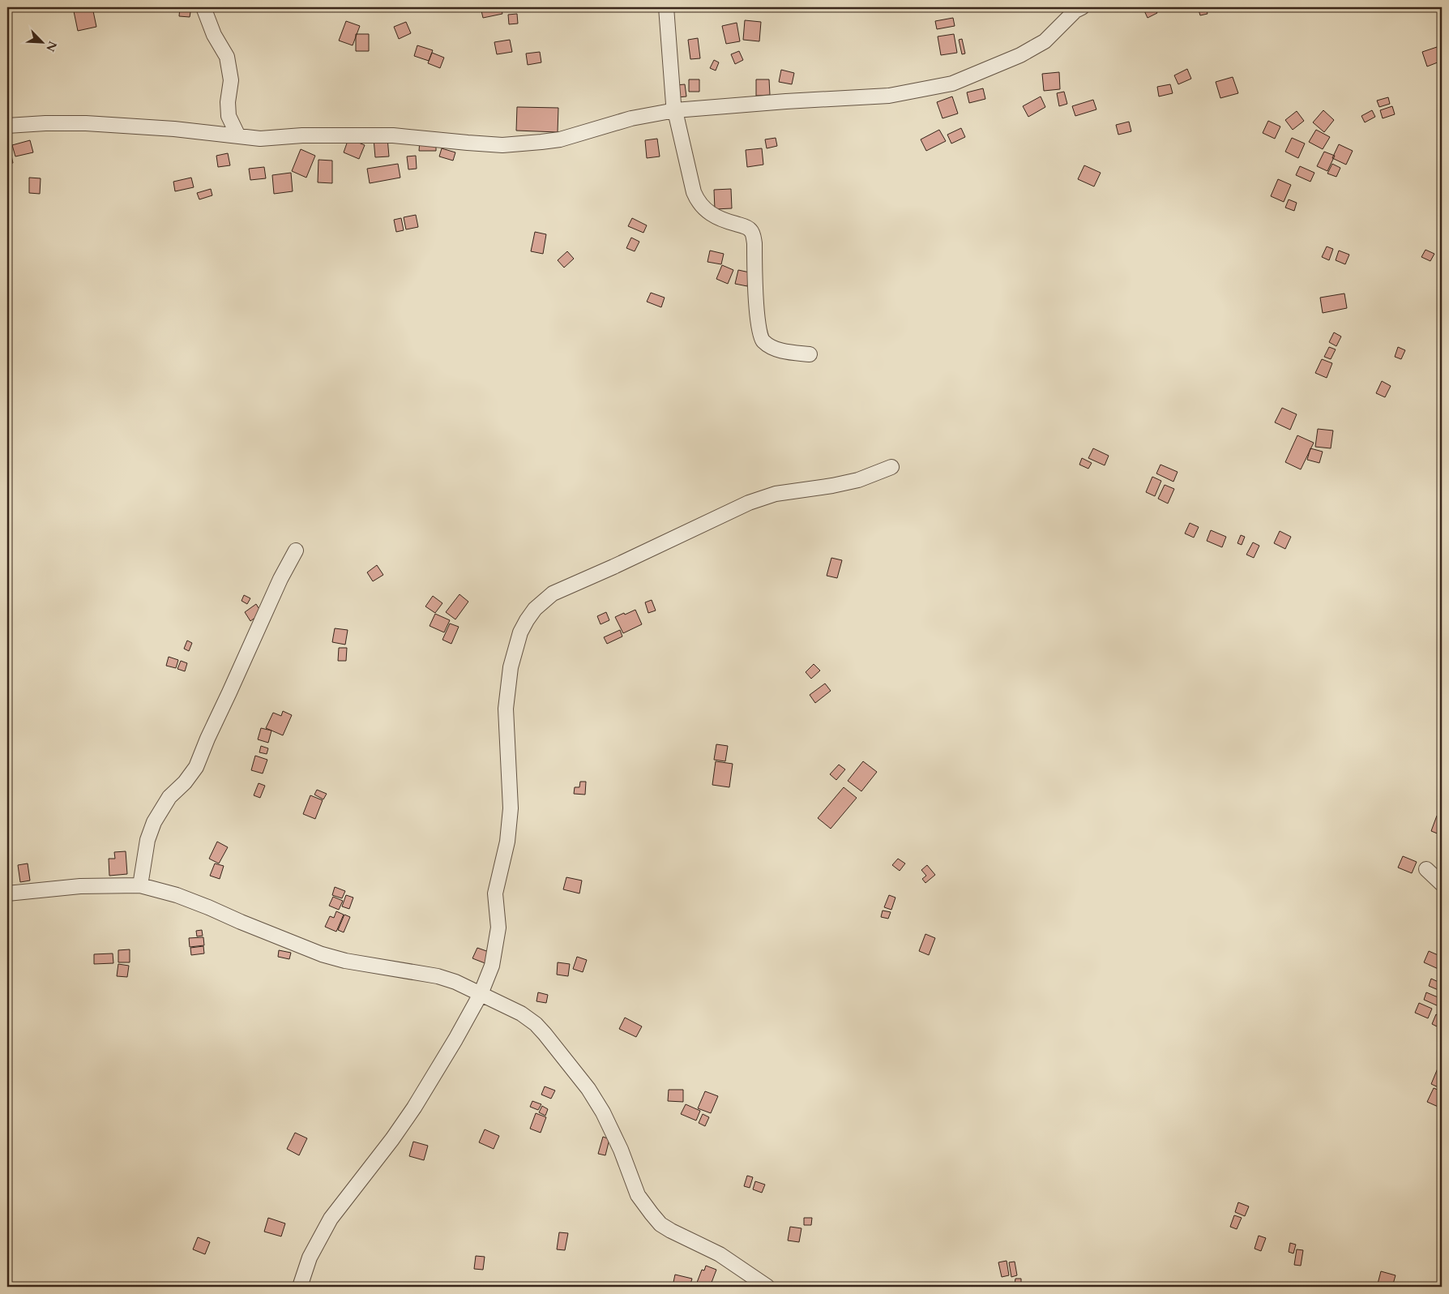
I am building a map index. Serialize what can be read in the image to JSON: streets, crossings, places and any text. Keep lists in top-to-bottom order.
{
  "north": "bottom right"
}
